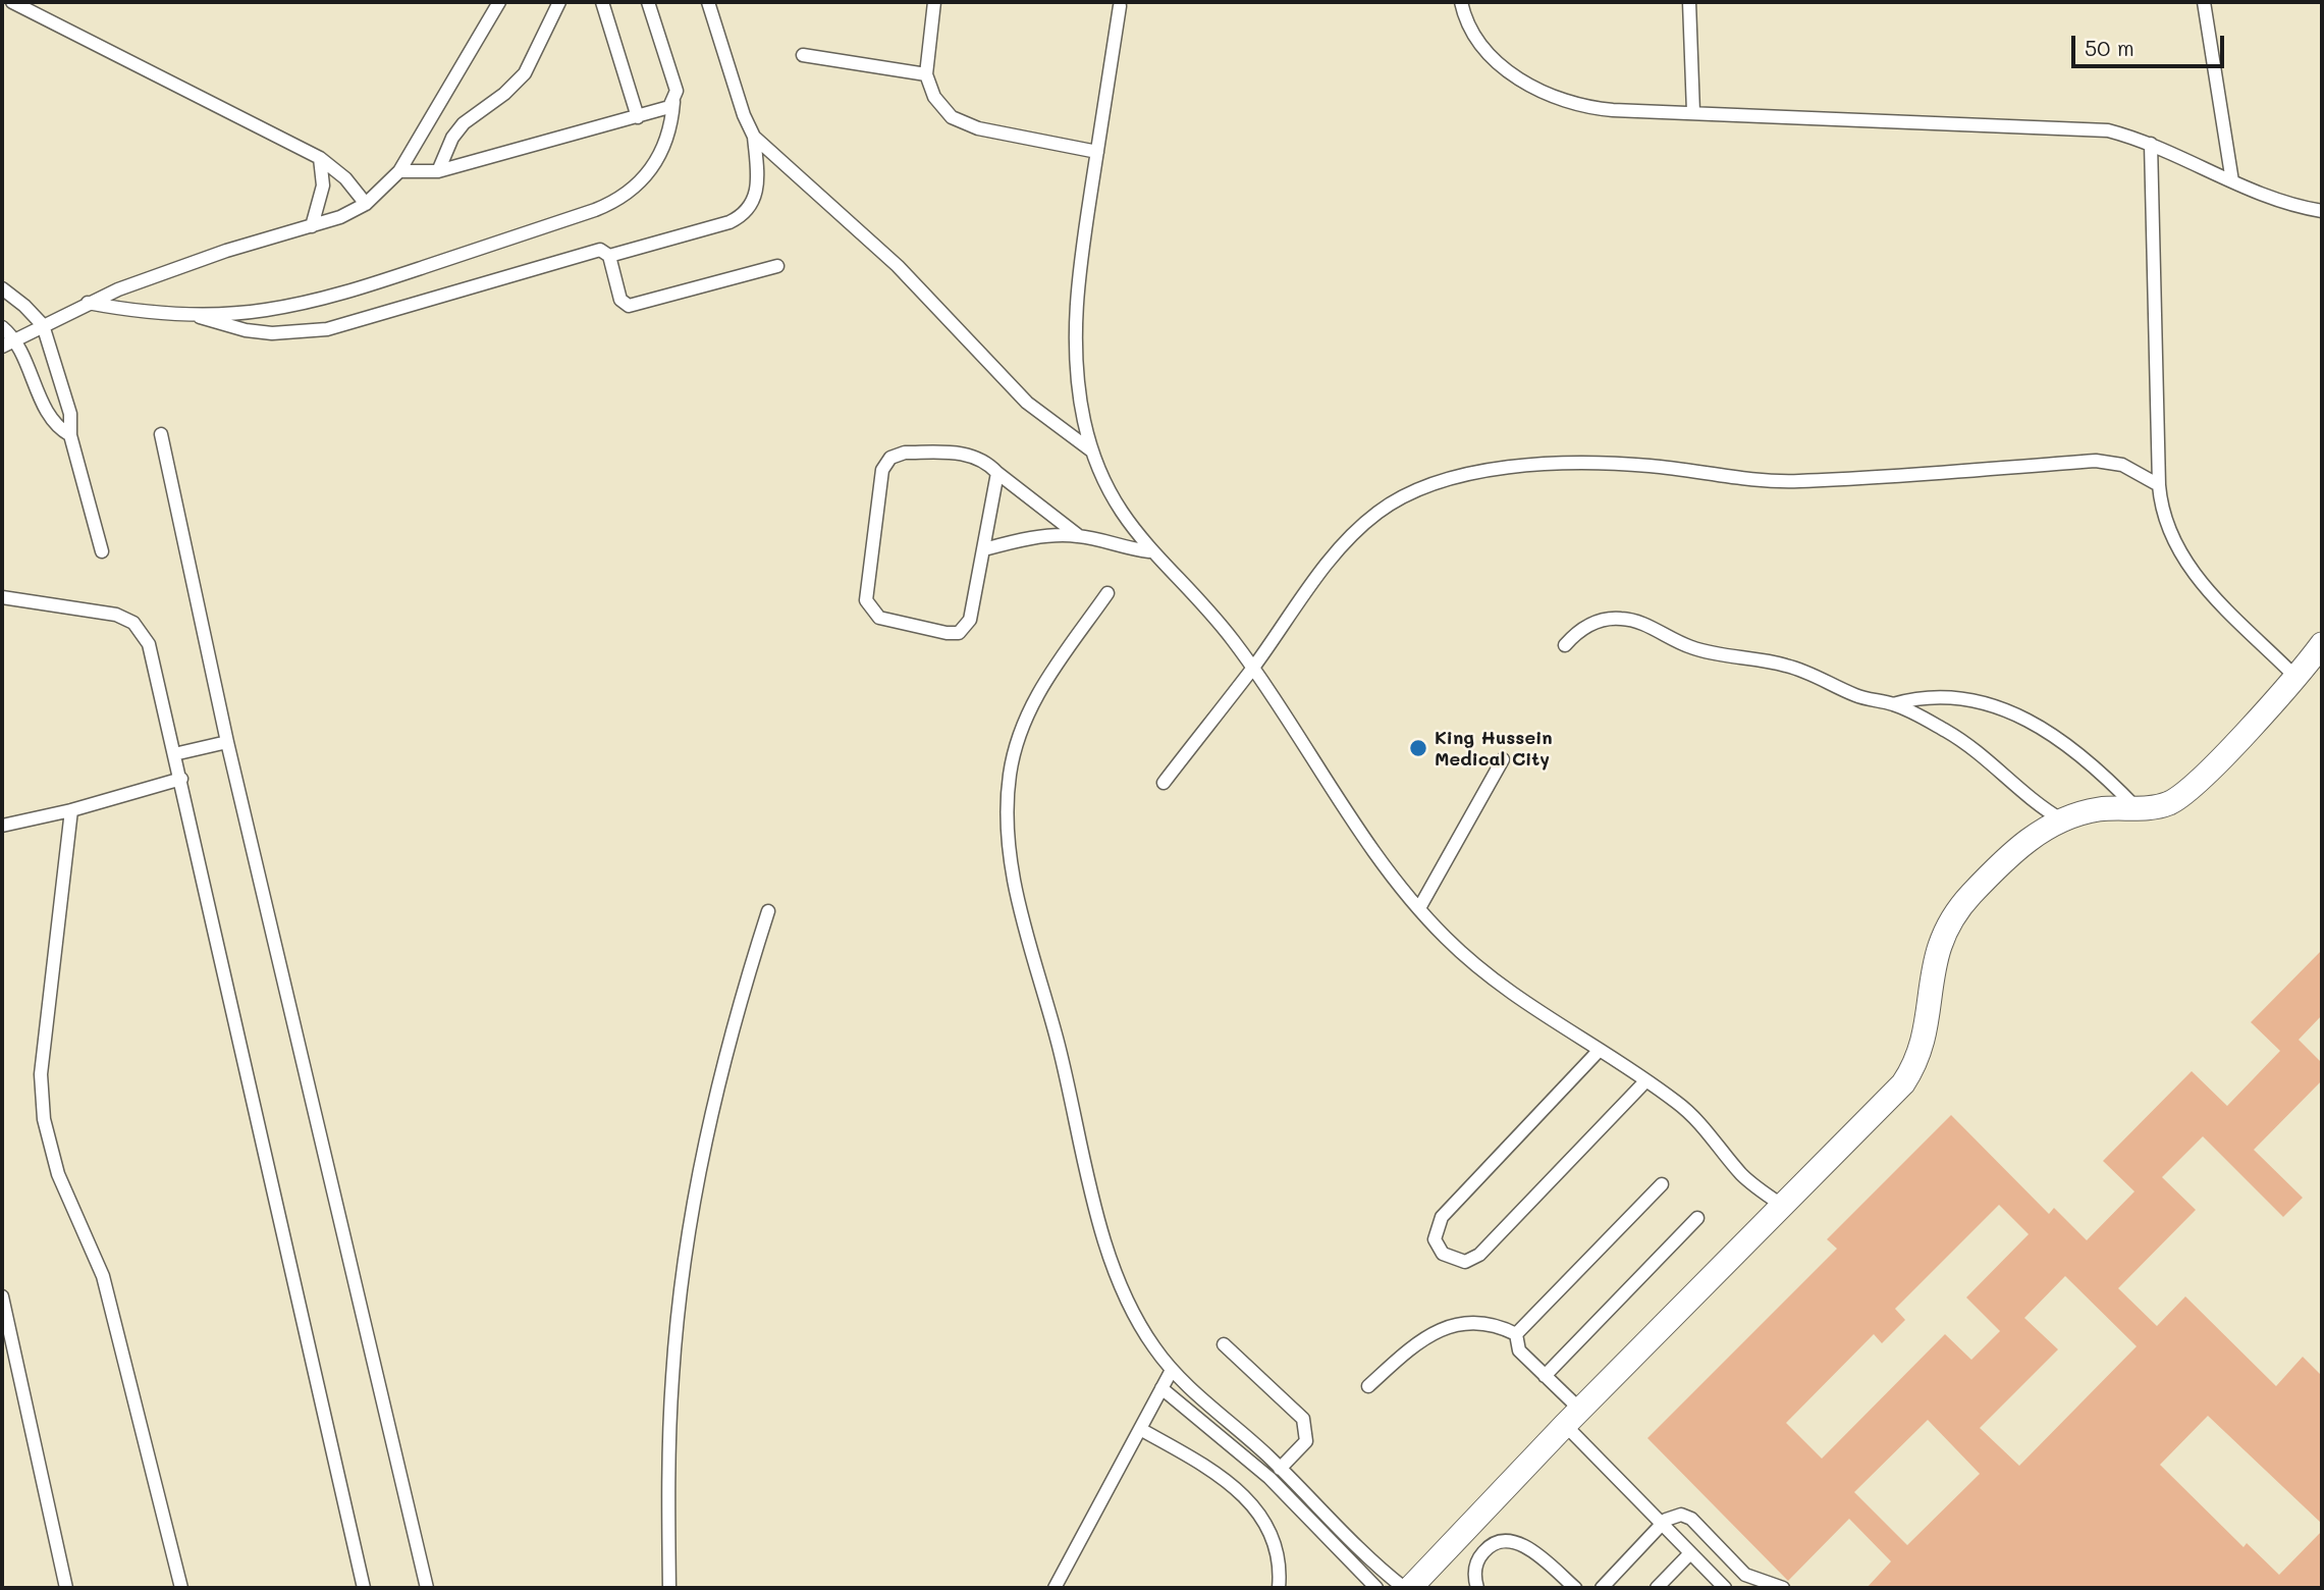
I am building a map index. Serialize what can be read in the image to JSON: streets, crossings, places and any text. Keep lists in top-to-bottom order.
{
  "places": ["King Hussein Medical City"],
  "scale_bar": "50 m"
}
